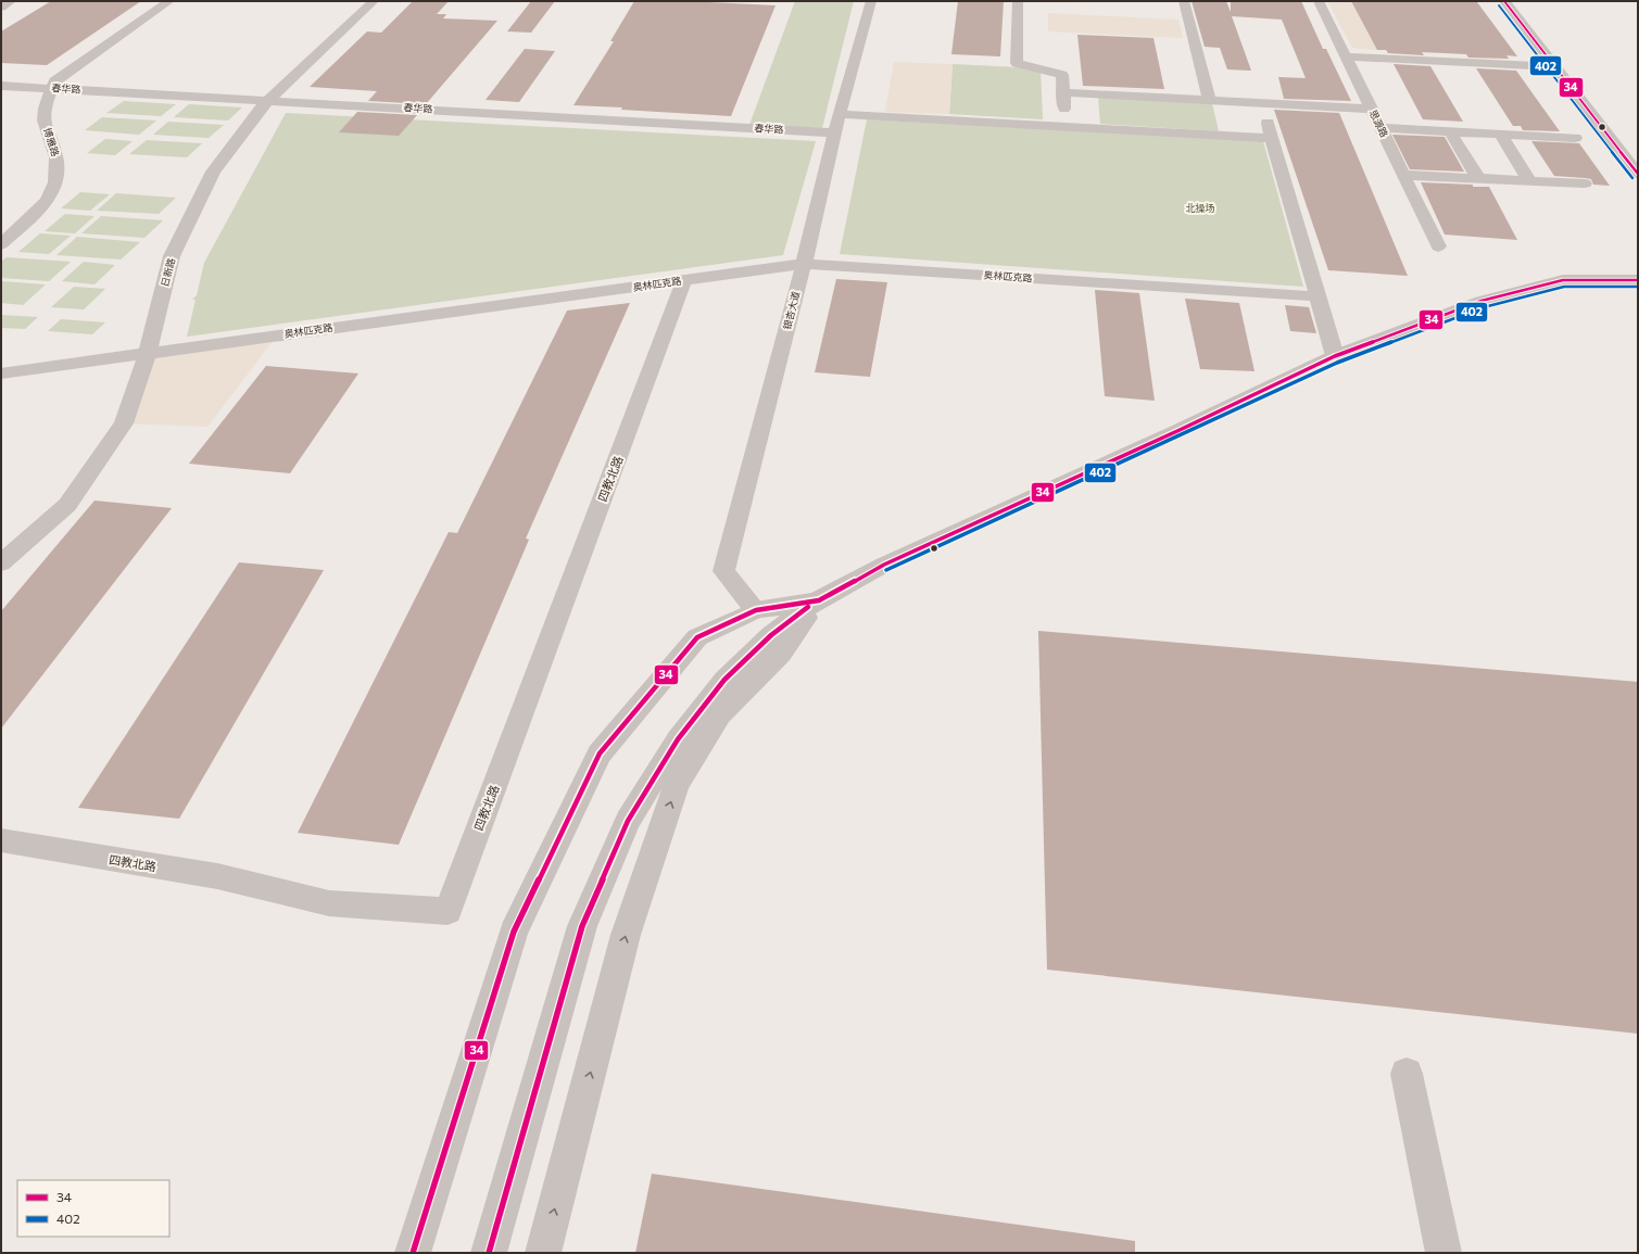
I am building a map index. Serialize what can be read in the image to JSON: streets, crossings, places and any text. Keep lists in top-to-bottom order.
{
  "streets": {
    "street": [
      "春华路",
      "思源路",
      "博雅路",
      "日新路",
      "奥林匹克路",
      "银杏大道",
      "四教北路"
    ]
  },
  "crossings": [
    ["春华路", "博雅路"],
    ["春华路", "日新路"],
    ["春华路", "银杏大道"],
    ["日新路", "奥林匹克路"],
    ["奥林匹克路", "银杏大道"],
    ["奥林匹克路", "四教北路"]
  ],
  "parks": ["北操场"],
  "lines": ["transit line 34", "transit line 402"],
  "legend": ["34", "402"]
}
